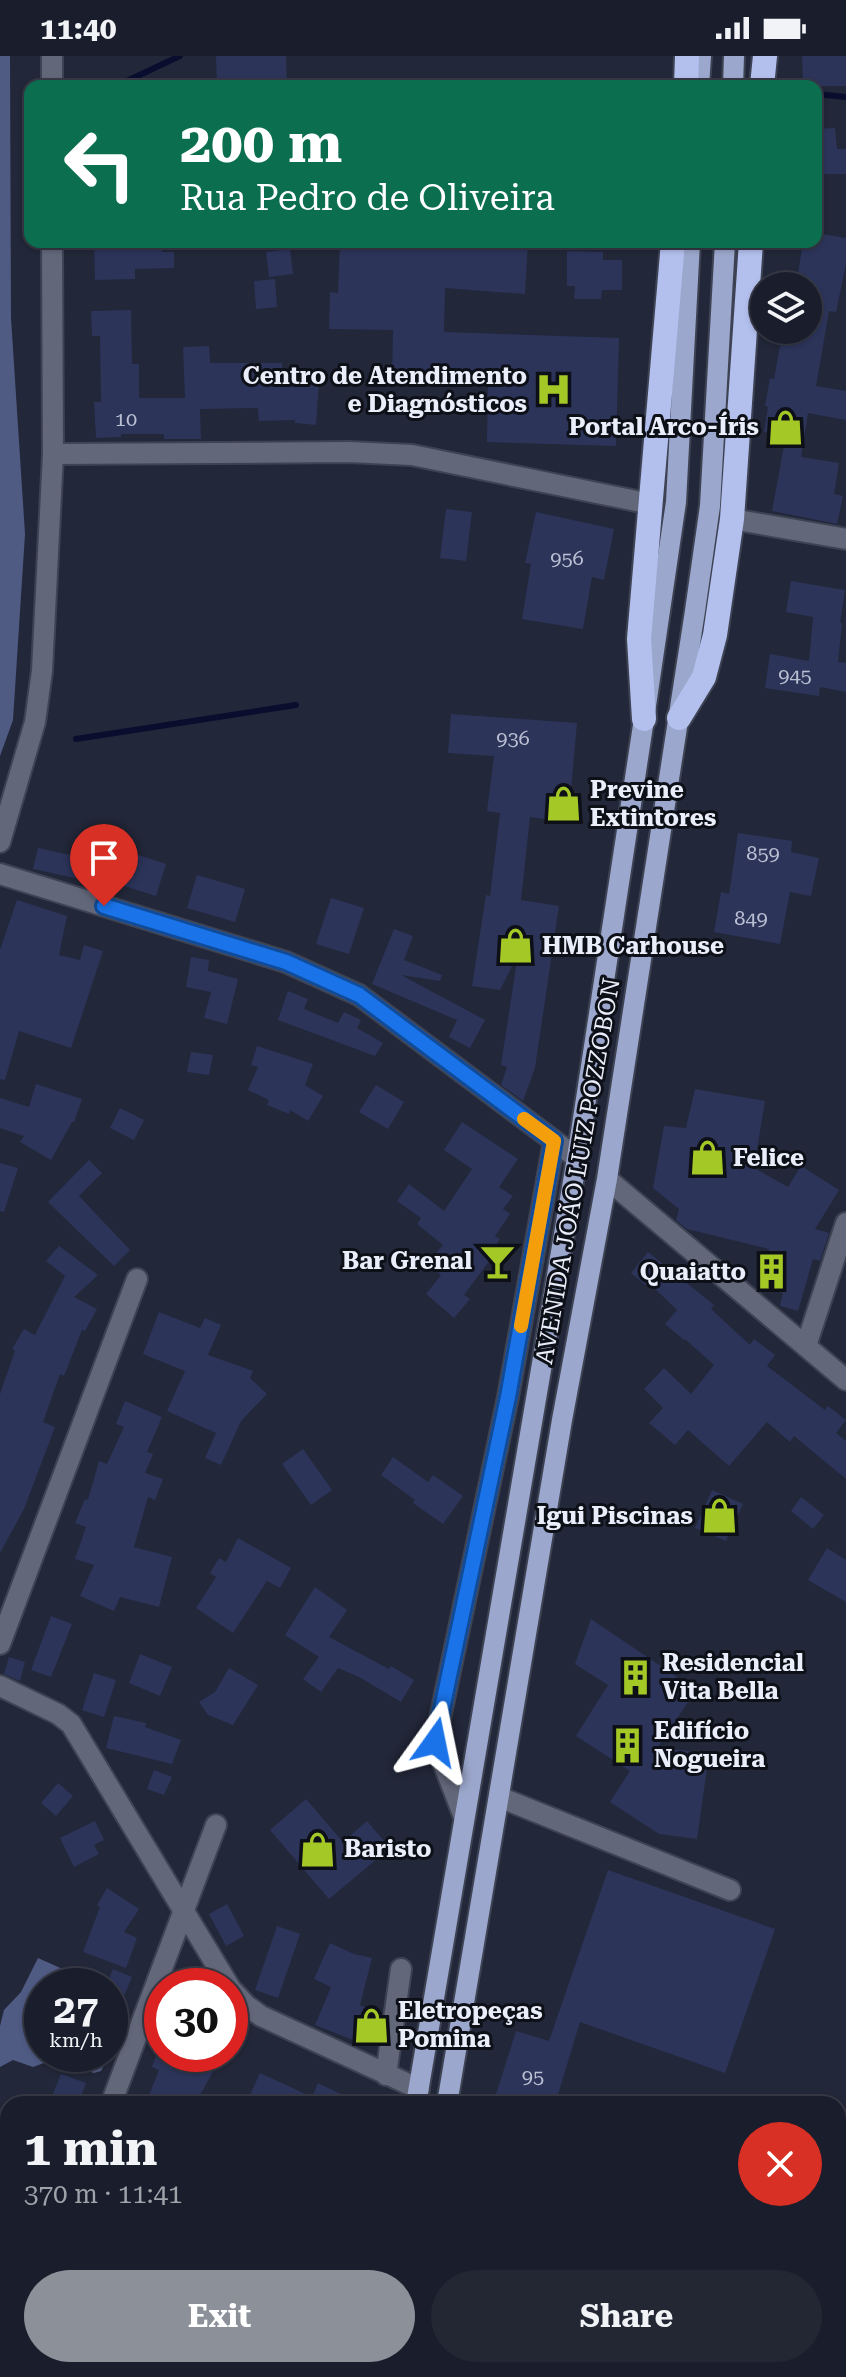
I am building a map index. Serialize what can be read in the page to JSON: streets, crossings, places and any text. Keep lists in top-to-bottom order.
{
  "streets": {
    "main road": ["AVENIDA JOÃO LUIZ POZZOBON"]
  },
  "places": {
    "hospital": ["Centro de Atendimento e Diagnósticos"],
    "shop": [
      "Portal Arco-Íris",
      "Previne Extintores",
      "HMB Carhouse",
      "Felice",
      "Igui Piscinas",
      "Baristo",
      "Eletropeças Pomina"
    ],
    "bar": ["Bar Grenal"],
    "building": ["Quaiatto", "Residencial Vita Bella", "Edifício Nogueira"]
  },
  "house_numbers": [
    "10",
    "956",
    "945",
    "936",
    "859",
    "849",
    "95"
  ],
  "page": {
    "status": "11:40",
    "turn": ["200 m", "Rua Pedro de Oliveira"],
    "speed": "27 km/h",
    "limit": "30",
    "heading": ["1 min", "370 m · 11:41"],
    "buttons": ["Exit", "Share"]
  }
}
